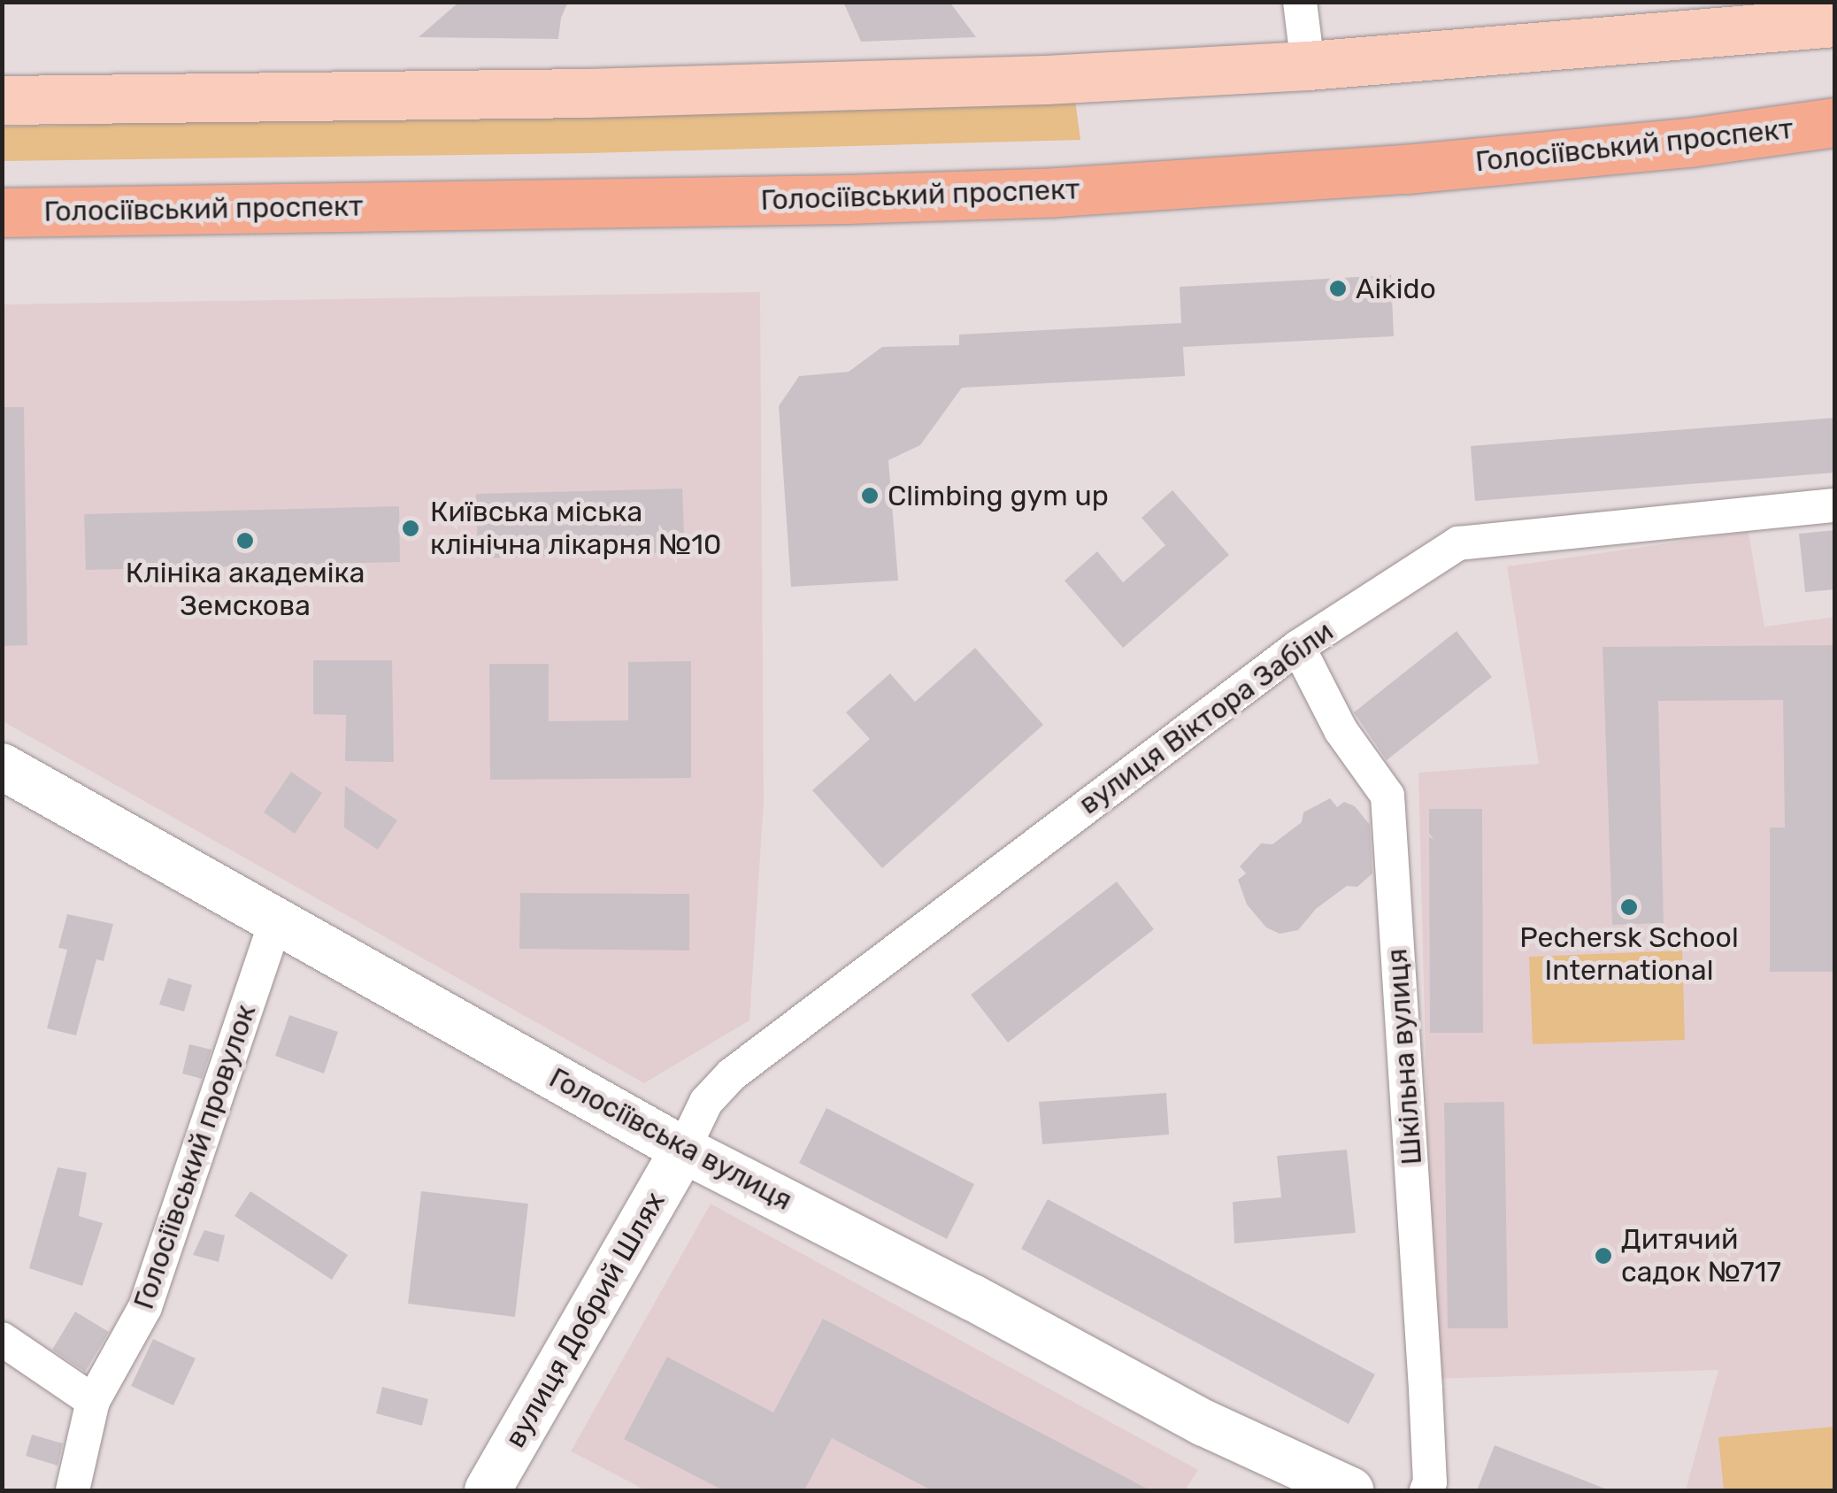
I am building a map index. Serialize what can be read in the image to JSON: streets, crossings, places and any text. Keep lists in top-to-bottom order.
{
  "streets": {
    "highway": ["Голосіївський проспект"],
    "main road": ["Голосіївська вулиця", "вулиця Добрий Шлях"],
    "street": ["вулиця Віктора Забіли", "Шкільна вулиця", "Голосіївський провулок"]
  },
  "crossings": [
    ["вулиця Віктора Забіли", "Шкільна вулиця"],
    ["вулиця Віктора Забіли", "Голосіївська вулиця"],
    ["вулиця Віктора Забіли", "вулиця Добрий Шлях"],
    ["Голосіївська вулиця", "Голосіївський провулок"],
    ["Голосіївська вулиця", "вулиця Добрий Шлях"]
  ],
  "places": [
    "Aikido",
    "Climbing gym up",
    "Київська міська клінічна лікарня №10",
    "Клініка академіка Земскова",
    "Pechersk School International",
    "Дитячий садок №717"
  ]
}
